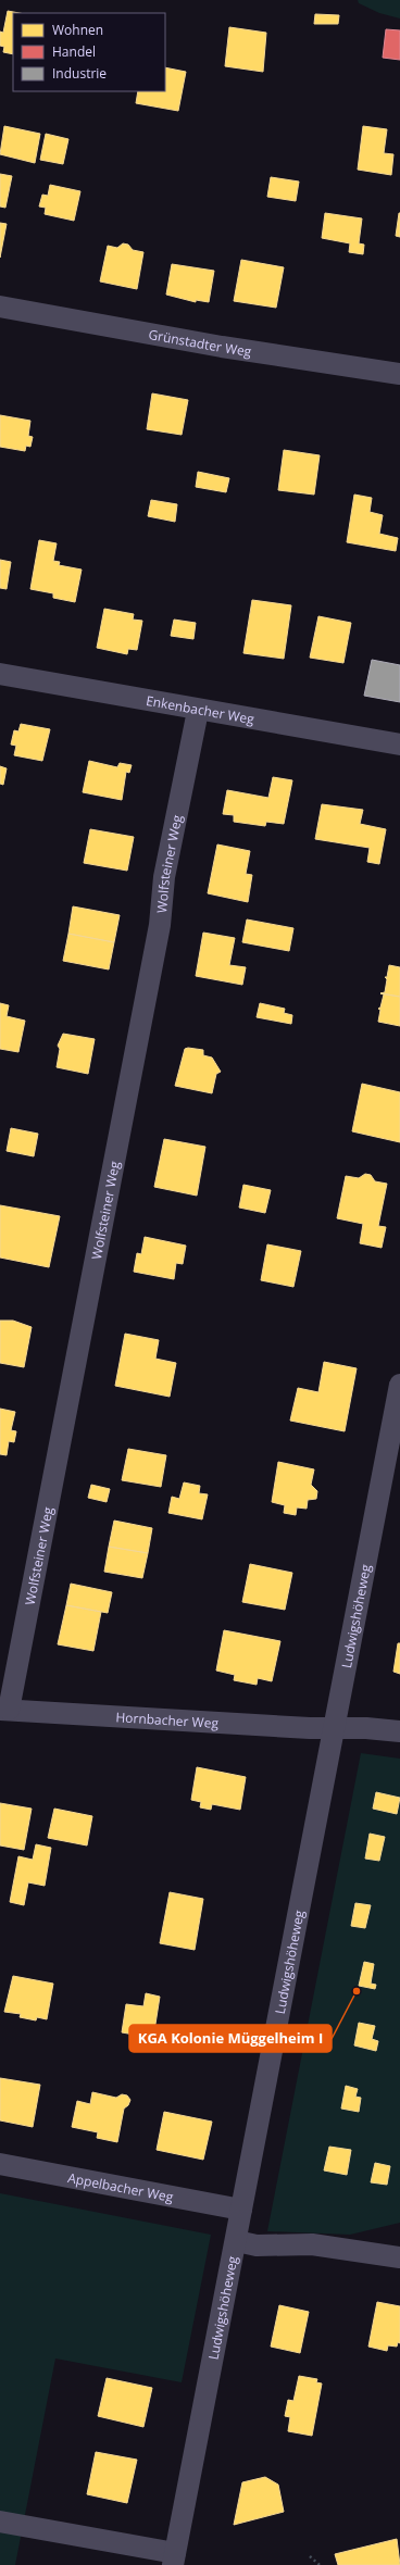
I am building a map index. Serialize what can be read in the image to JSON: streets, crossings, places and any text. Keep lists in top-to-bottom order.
{
  "streets": {
    "street": [
      "Grünstadter Weg",
      "Enkenbacher Weg",
      "Wolfsteiner Weg",
      "Ludwigshöheweg",
      "Hornbacher Weg",
      "Appelbacher Weg"
    ]
  },
  "crossings": [
    ["Enkenbacher Weg", "Wolfsteiner Weg"],
    ["Wolfsteiner Weg", "Hornbacher Weg"],
    ["Ludwigshöheweg", "Hornbacher Weg"],
    ["Ludwigshöheweg", "Appelbacher Weg"]
  ],
  "places": ["KGA Kolonie Müggelheim I"],
  "legend": ["Wohnen", "Handel", "Industrie"]
}
